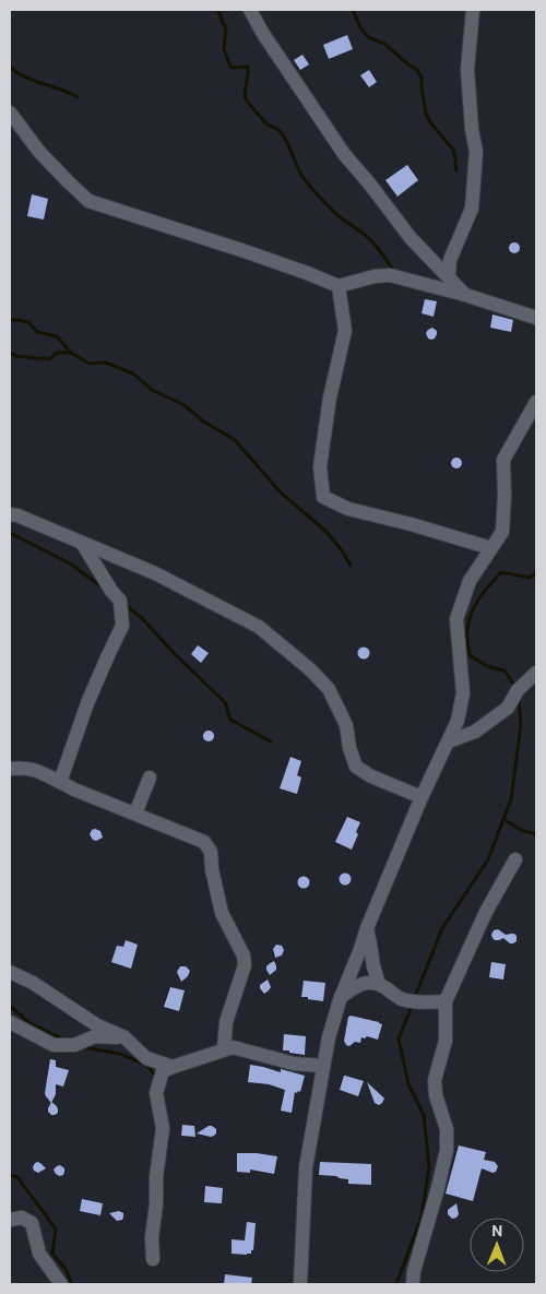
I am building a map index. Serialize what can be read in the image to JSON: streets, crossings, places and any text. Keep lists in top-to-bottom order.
{
  "north": "top"
}
